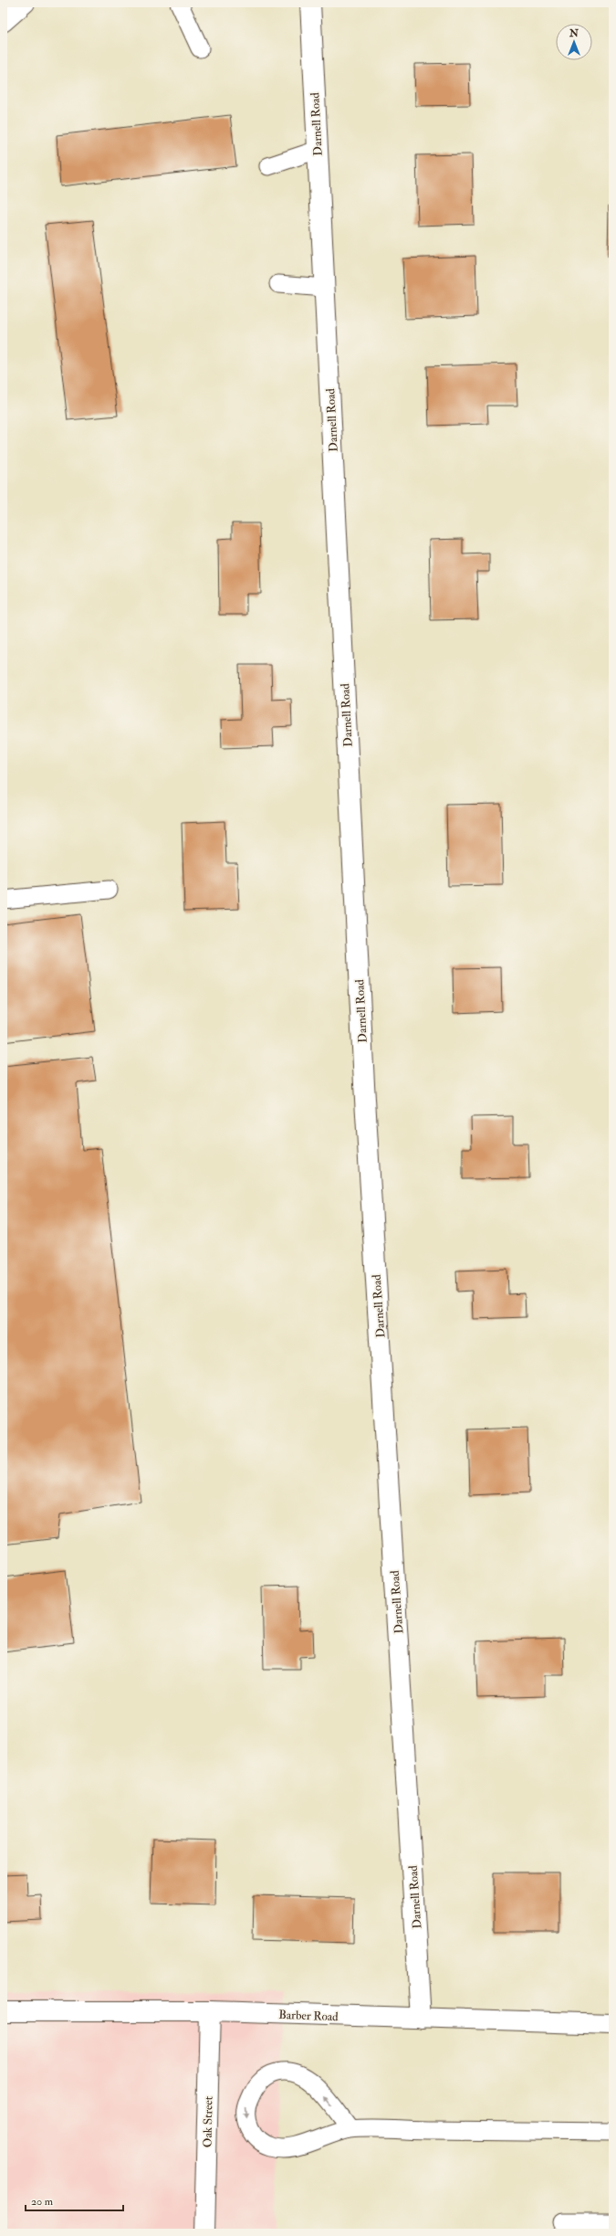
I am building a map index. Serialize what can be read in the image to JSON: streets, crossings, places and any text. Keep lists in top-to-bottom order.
{
  "streets": {
    "street": ["Darnell Road", "Barber Road", "Oak Street"]
  },
  "crossings": [
    ["Darnell Road", "Barber Road"],
    ["Barber Road", "Oak Street"]
  ],
  "scale_bar": "20 m",
  "north": "top"
}
